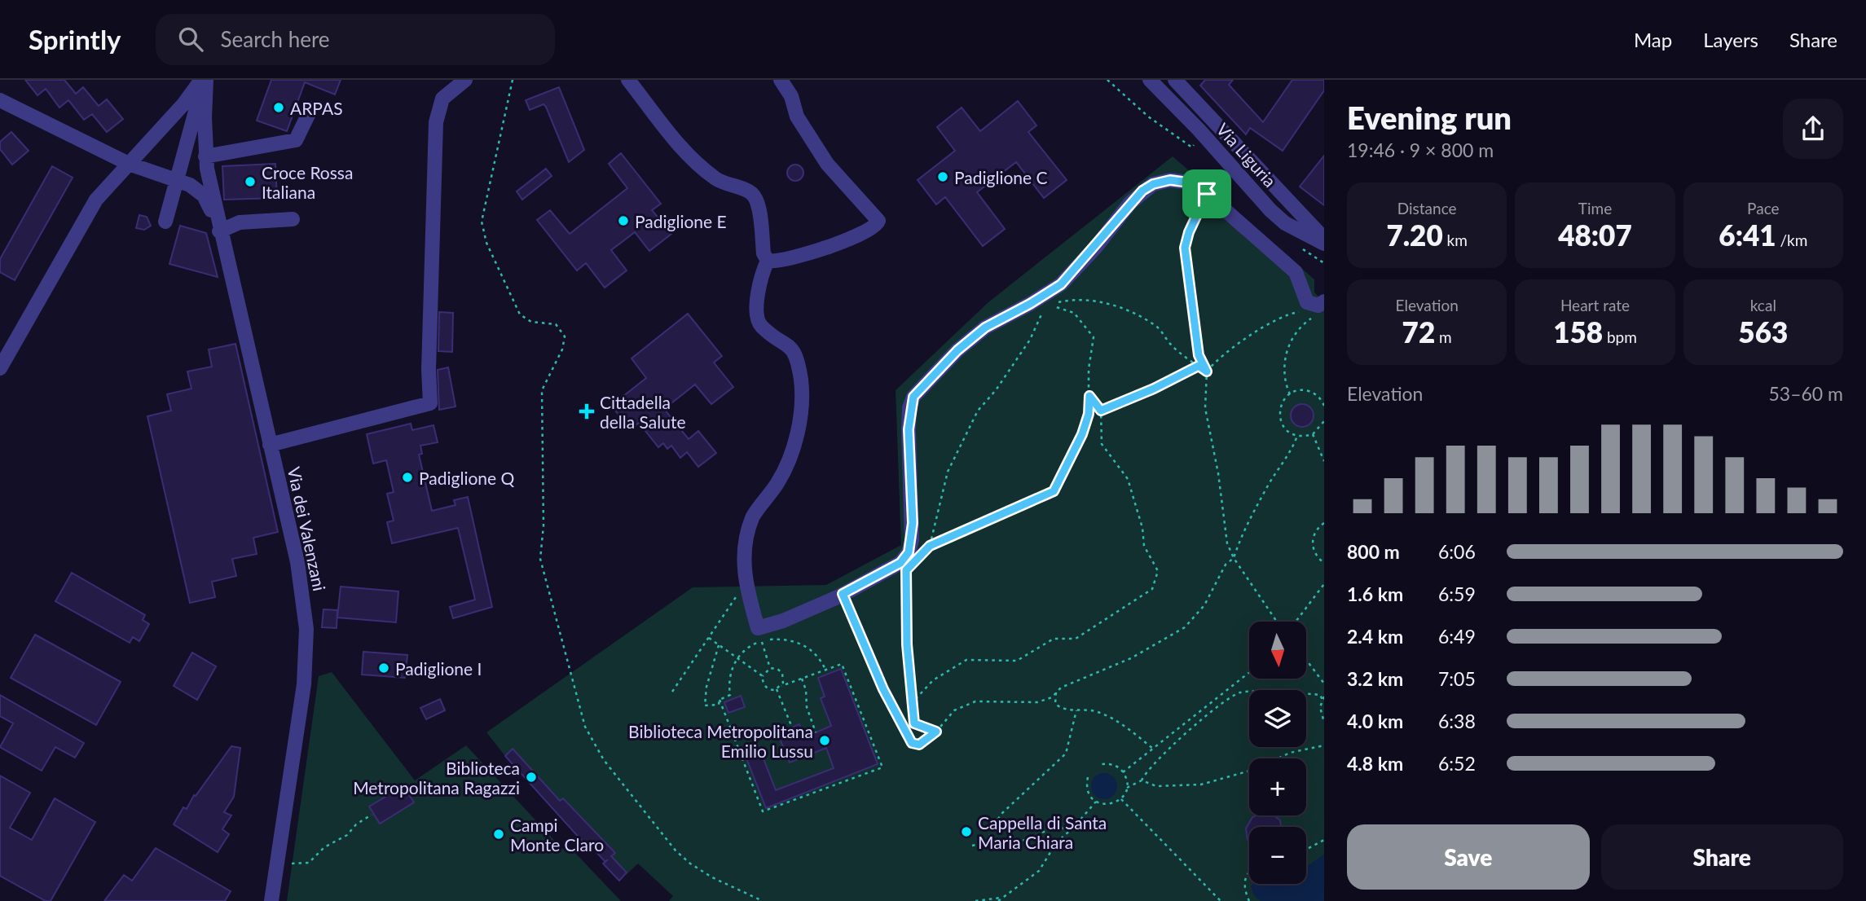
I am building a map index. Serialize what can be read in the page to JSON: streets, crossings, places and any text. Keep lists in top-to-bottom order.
{
  "streets": {
    "street": ["Via Liguria", "Via dei Valenzani"]
  },
  "places": {
    "other": [
      "ARPAS",
      "Padiglione C",
      "Croce Rossa Italiana",
      "Padiglione E",
      "Padiglione Q",
      "Padiglione I",
      "Biblioteca Metropolitana Emilio Lussu",
      "Biblioteca Metropolitana Ragazzi",
      "Cappella di Santa Maria Chiara",
      "Campi Monte Claro"
    ],
    "health": ["Cittadella della Salute"]
  },
  "north": "bottom",
  "page": {
    "header": "Sprintly",
    "search": "Search here",
    "nav": ["Map", "Layers", "Share"],
    "heading": ["Evening run", "19:46 · 9 × 800 m"],
    "stats": [
      ["Distance", "7.20 km"],
      ["Time", "48:07"],
      ["Pace", "6:41 /km"],
      ["Elevation", "72 m"],
      ["Heart rate", "158 bpm"],
      ["kcal", "563"]
    ],
    "chart": ["Elevation", "53–60 m"],
    "list": [
      {
        "name": "800 m",
        "note": "6:06"
      },
      {
        "name": "1.6 km",
        "note": "6:59"
      },
      {
        "name": "2.4 km",
        "note": "6:49"
      },
      {
        "name": "3.2 km",
        "note": "7:05"
      },
      {
        "name": "4.0 km",
        "note": "6:38"
      },
      {
        "name": "4.8 km",
        "note": "6:52"
      }
    ],
    "map_buttons": ["+", "−"],
    "buttons": ["Save", "Share"]
  }
}
